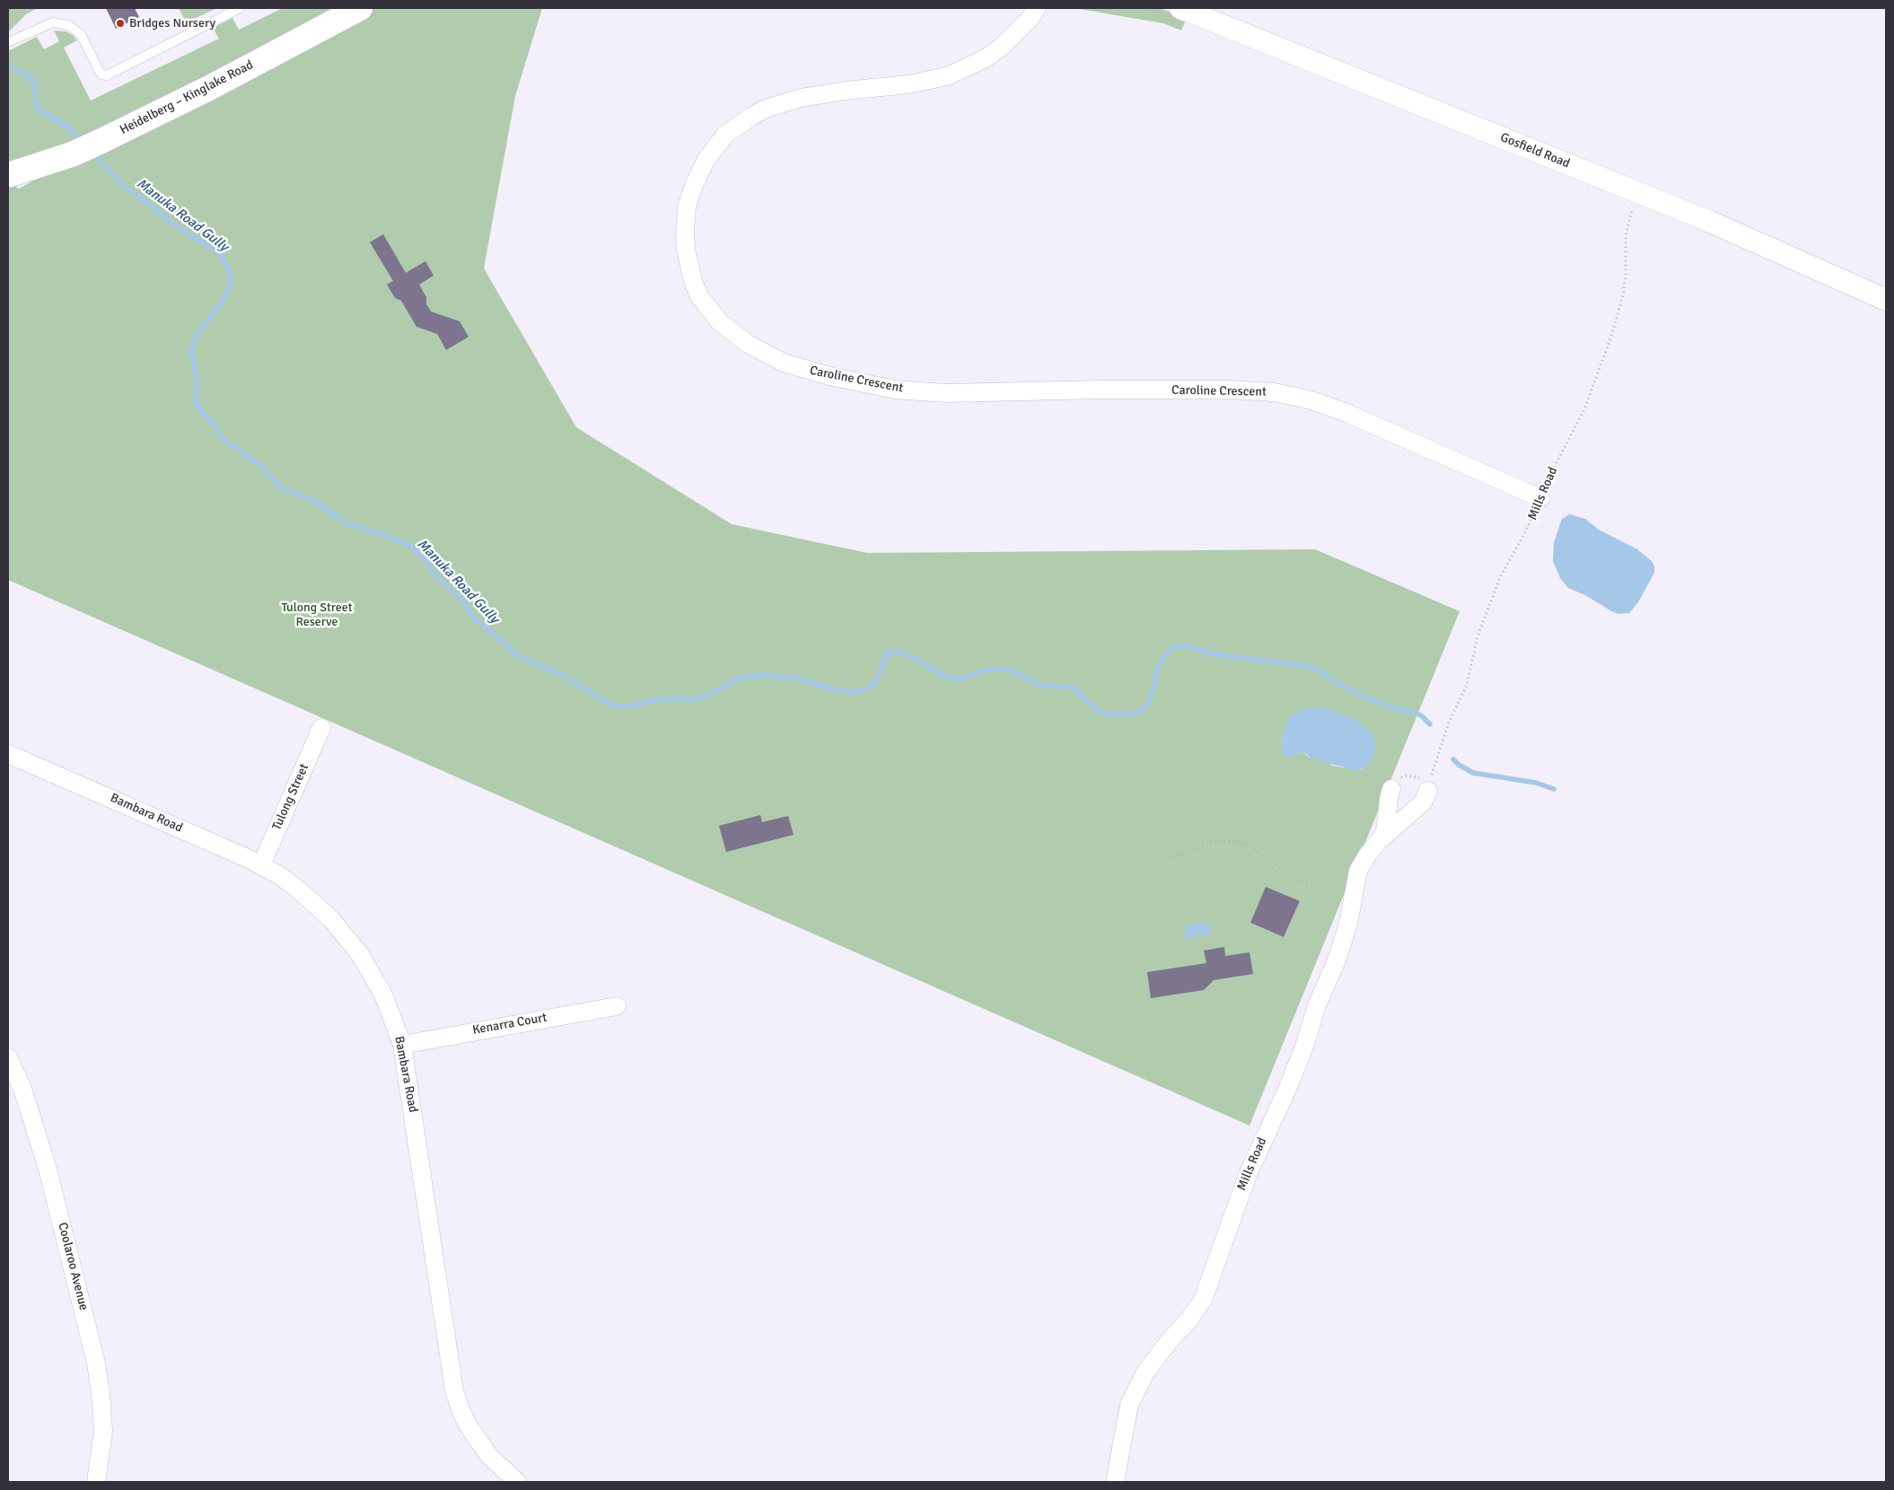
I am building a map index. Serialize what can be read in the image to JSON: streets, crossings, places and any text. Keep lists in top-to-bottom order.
{
  "streets": {
    "main road": ["Heidelberg – Kinglake Road"],
    "street": [
      "Gosfield Road",
      "Caroline Crescent",
      "Mills Road",
      "Tulong Street",
      "Bambara Road",
      "Kenarra Court",
      "Coolaroo Avenue"
    ]
  },
  "crossings": [
    ["Gosfield Road", "Mills Road"],
    ["Caroline Crescent", "Mills Road"],
    ["Tulong Street", "Bambara Road"],
    ["Bambara Road", "Kenarra Court"]
  ],
  "water": ["Manuka Road Gully"],
  "parks": ["Tulong Street Reserve"],
  "places": ["Bridges Nursery"]
}
